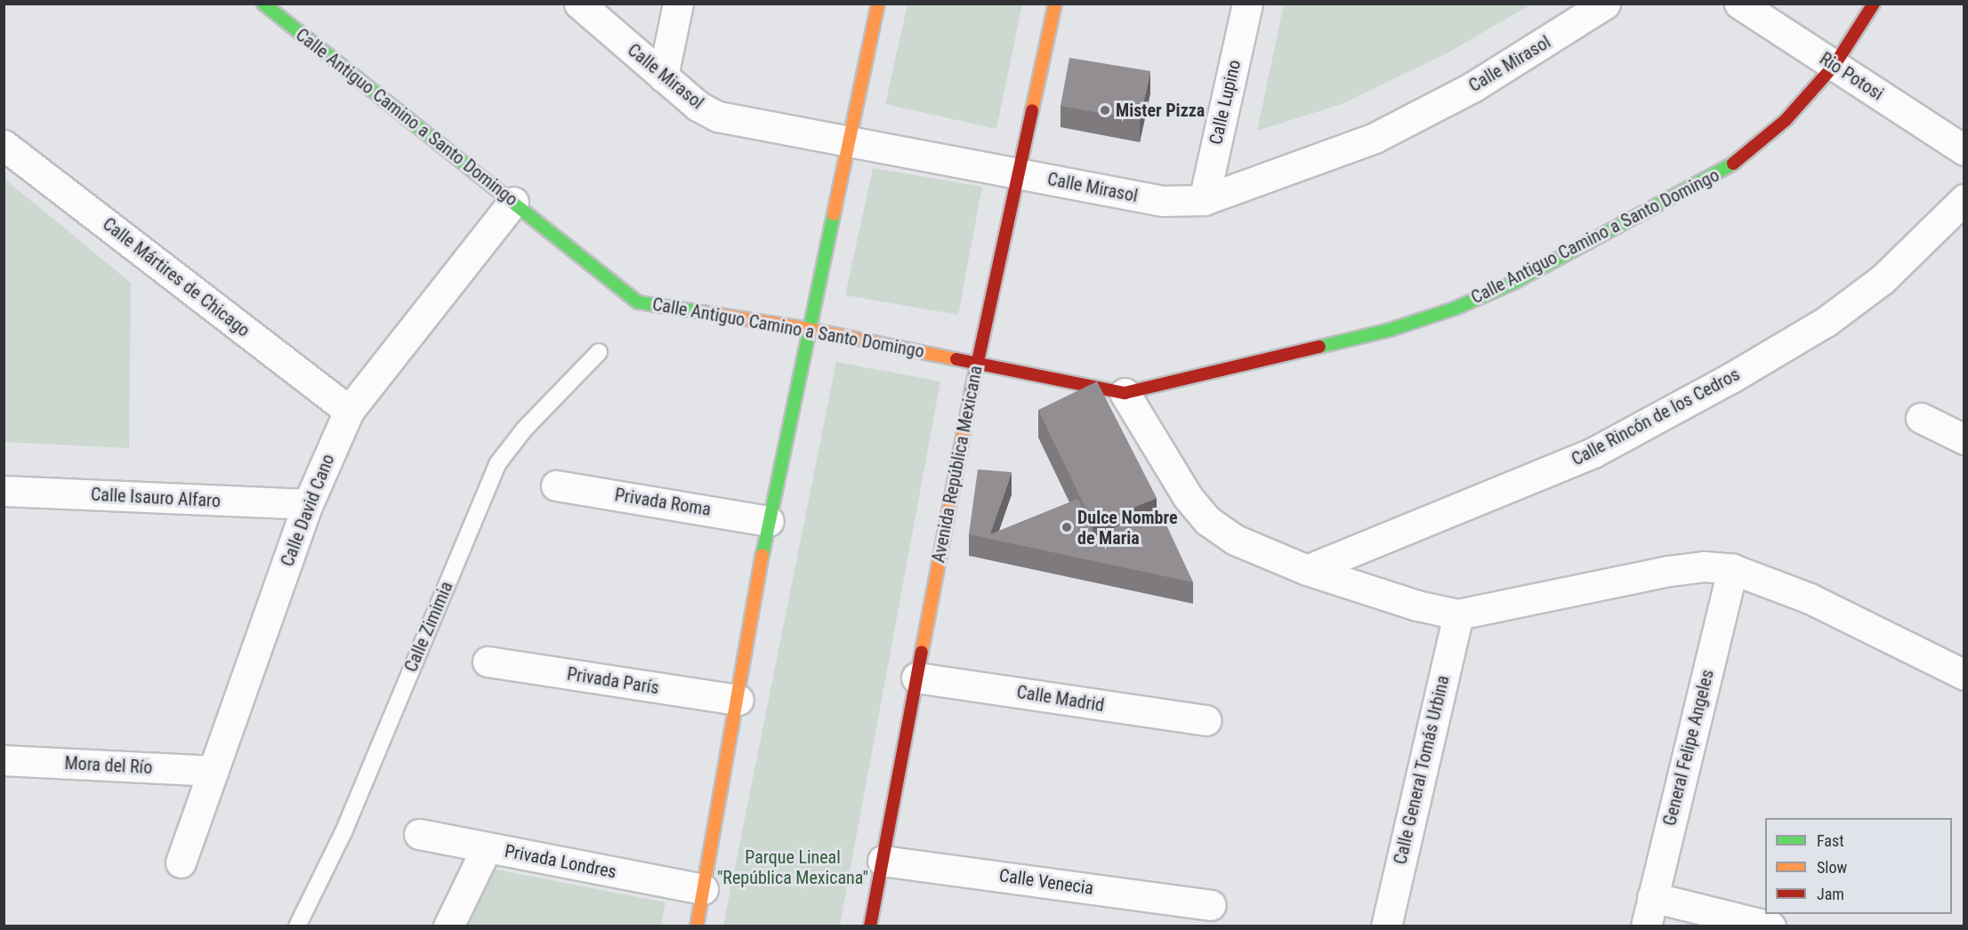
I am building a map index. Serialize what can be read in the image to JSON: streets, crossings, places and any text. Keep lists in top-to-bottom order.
{
  "streets": {
    "main road": ["Calle Antiguo Camino a Santo Domingo", "Avenida República Mexicana"],
    "street": [
      "Calle Mirasol",
      "Rio Potosi",
      "Calle Lupino",
      "Calle Mártires de Chicago",
      "Calle Rincón de los Cedros",
      "Calle Isauro Alfaro",
      "Privada Roma",
      "Calle David Cano",
      "Privada París",
      "Calle Madrid",
      "General Felipe Angeles",
      "Mora del Río",
      "Calle General Tomás Urbina",
      "Privada Londres",
      "Calle Venecia"
    ],
    "lane": ["Calle Zimimia"]
  },
  "crossings": [
    ["Calle Mirasol", "Calle Lupino"],
    ["Calle Mirasol", "Avenida República Mexicana"],
    ["Rio Potosi", "Calle Antiguo Camino a Santo Domingo"],
    ["Calle Antiguo Camino a Santo Domingo", "Avenida República Mexicana"],
    ["Calle Antiguo Camino a Santo Domingo", "Calle David Cano"],
    ["Calle Mártires de Chicago", "Calle David Cano"],
    ["Avenida República Mexicana", "Calle Madrid"],
    ["Avenida República Mexicana", "Calle Venecia"],
    ["Calle Isauro Alfaro", "Calle David Cano"],
    ["Calle David Cano", "Mora del Río"]
  ],
  "parks": ["Parque Lineal \"República Mexicana\""],
  "places": ["Mister Pizza", "Dulce Nombre de Maria"],
  "legend": ["Fast", "Slow", "Jam"]
}
